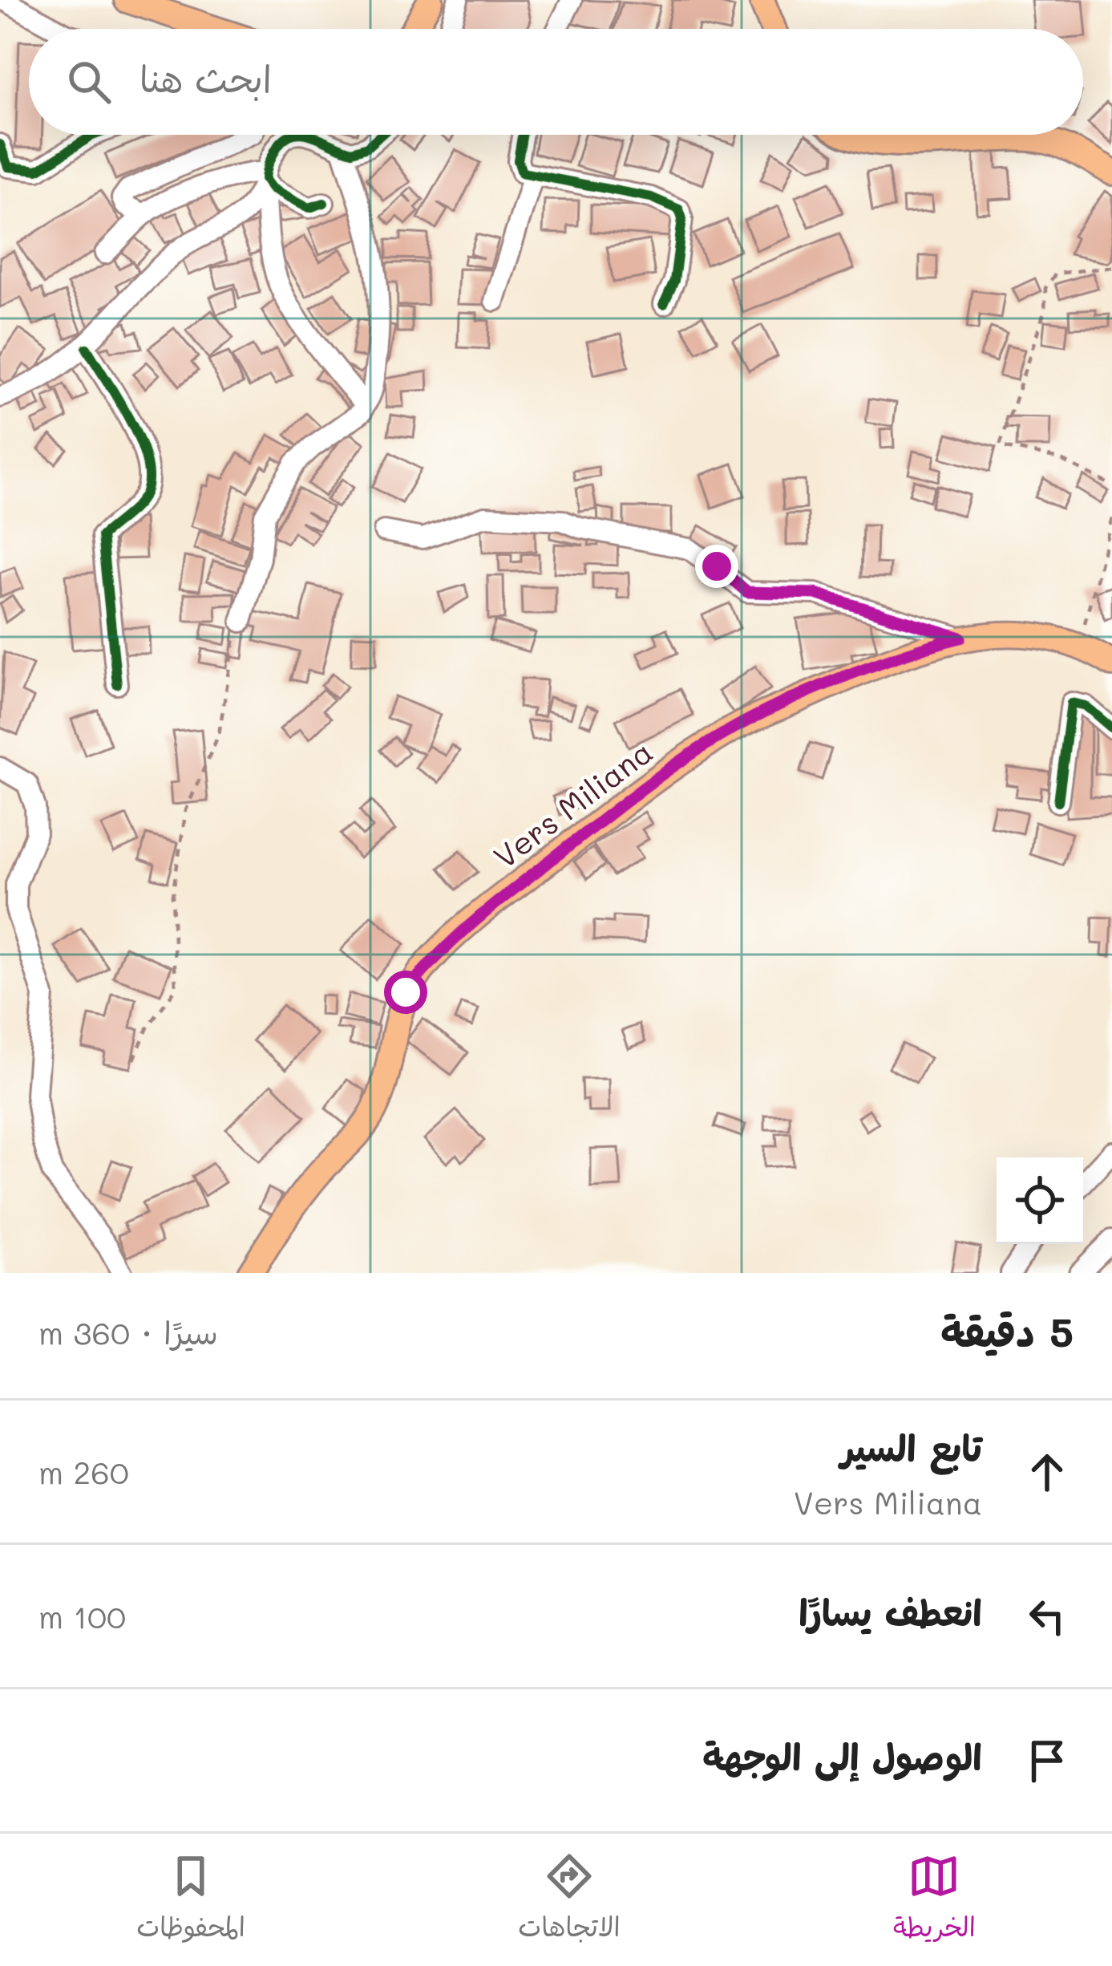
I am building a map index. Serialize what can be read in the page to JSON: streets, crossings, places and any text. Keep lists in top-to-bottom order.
{
  "streets": {
    "main road": ["Vers Miliana"]
  },
  "page": {
    "search": "ابحث هنا",
    "heading": ["5 دقيقة", "سيرًا · 360 m"],
    "list": [
      ["تابع السير", "Vers Miliana", "260 m"],
      ["انعطف يسارًا", "100 m"],
      "الوصول إلى الوجهة"
    ],
    "nav": ["الخريطة", "الاتجاهات", "المحفوظات"]
  }
}
